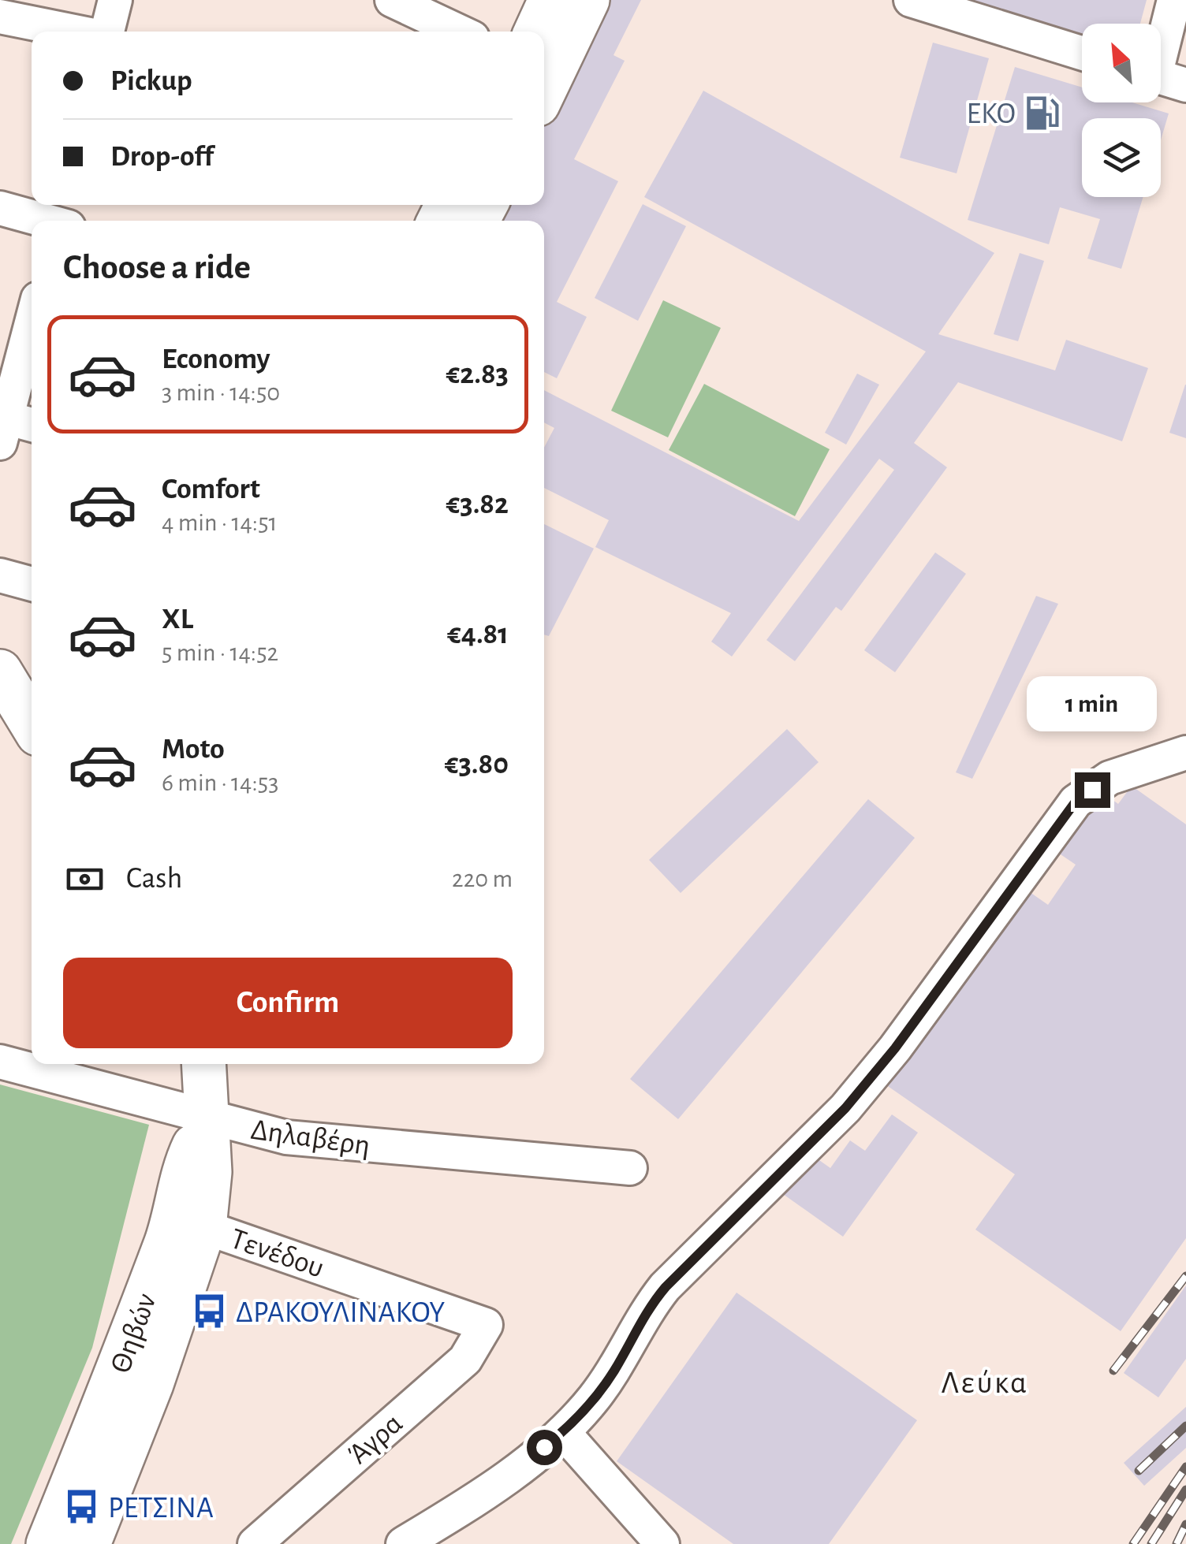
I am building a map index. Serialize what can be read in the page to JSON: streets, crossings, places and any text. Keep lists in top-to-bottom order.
{
  "streets": {
    "main road": ["Θηβών"],
    "street": ["Δηλαβέρη", "Τενέδου", "Άγρα"]
  },
  "crossings": [
    ["Δηλαβέρη", "Θηβών"],
    ["Τενέδου", "Θηβών"],
    ["Τενέδου", "Άγρα"]
  ],
  "districts": ["Λεύκα"],
  "places": {
    "fuel station": ["EKO"],
    "bus stop": ["ΔΡΑΚΟΥΛΙΝΑΚΟΥ", "ΡΕΤΣΙΝΑ"]
  },
  "north": "top left",
  "page": {
    "banner": ["Pickup", "Drop-off"],
    "heading": "Choose a ride",
    "list": [
      {
        "name": "Economy",
        "note": "3 min · 14:50",
        "value": "€2.83"
      },
      {
        "name": "Comfort",
        "note": "4 min · 14:51",
        "value": "€3.82"
      },
      {
        "name": "XL",
        "note": "5 min · 14:52",
        "value": "€4.81"
      },
      {
        "name": "Moto",
        "note": "6 min · 14:53",
        "value": "€3.80"
      }
    ],
    "bubble": "1 min",
    "pay": ["Cash", "220 m"],
    "buttons": "Confirm"
  }
}
